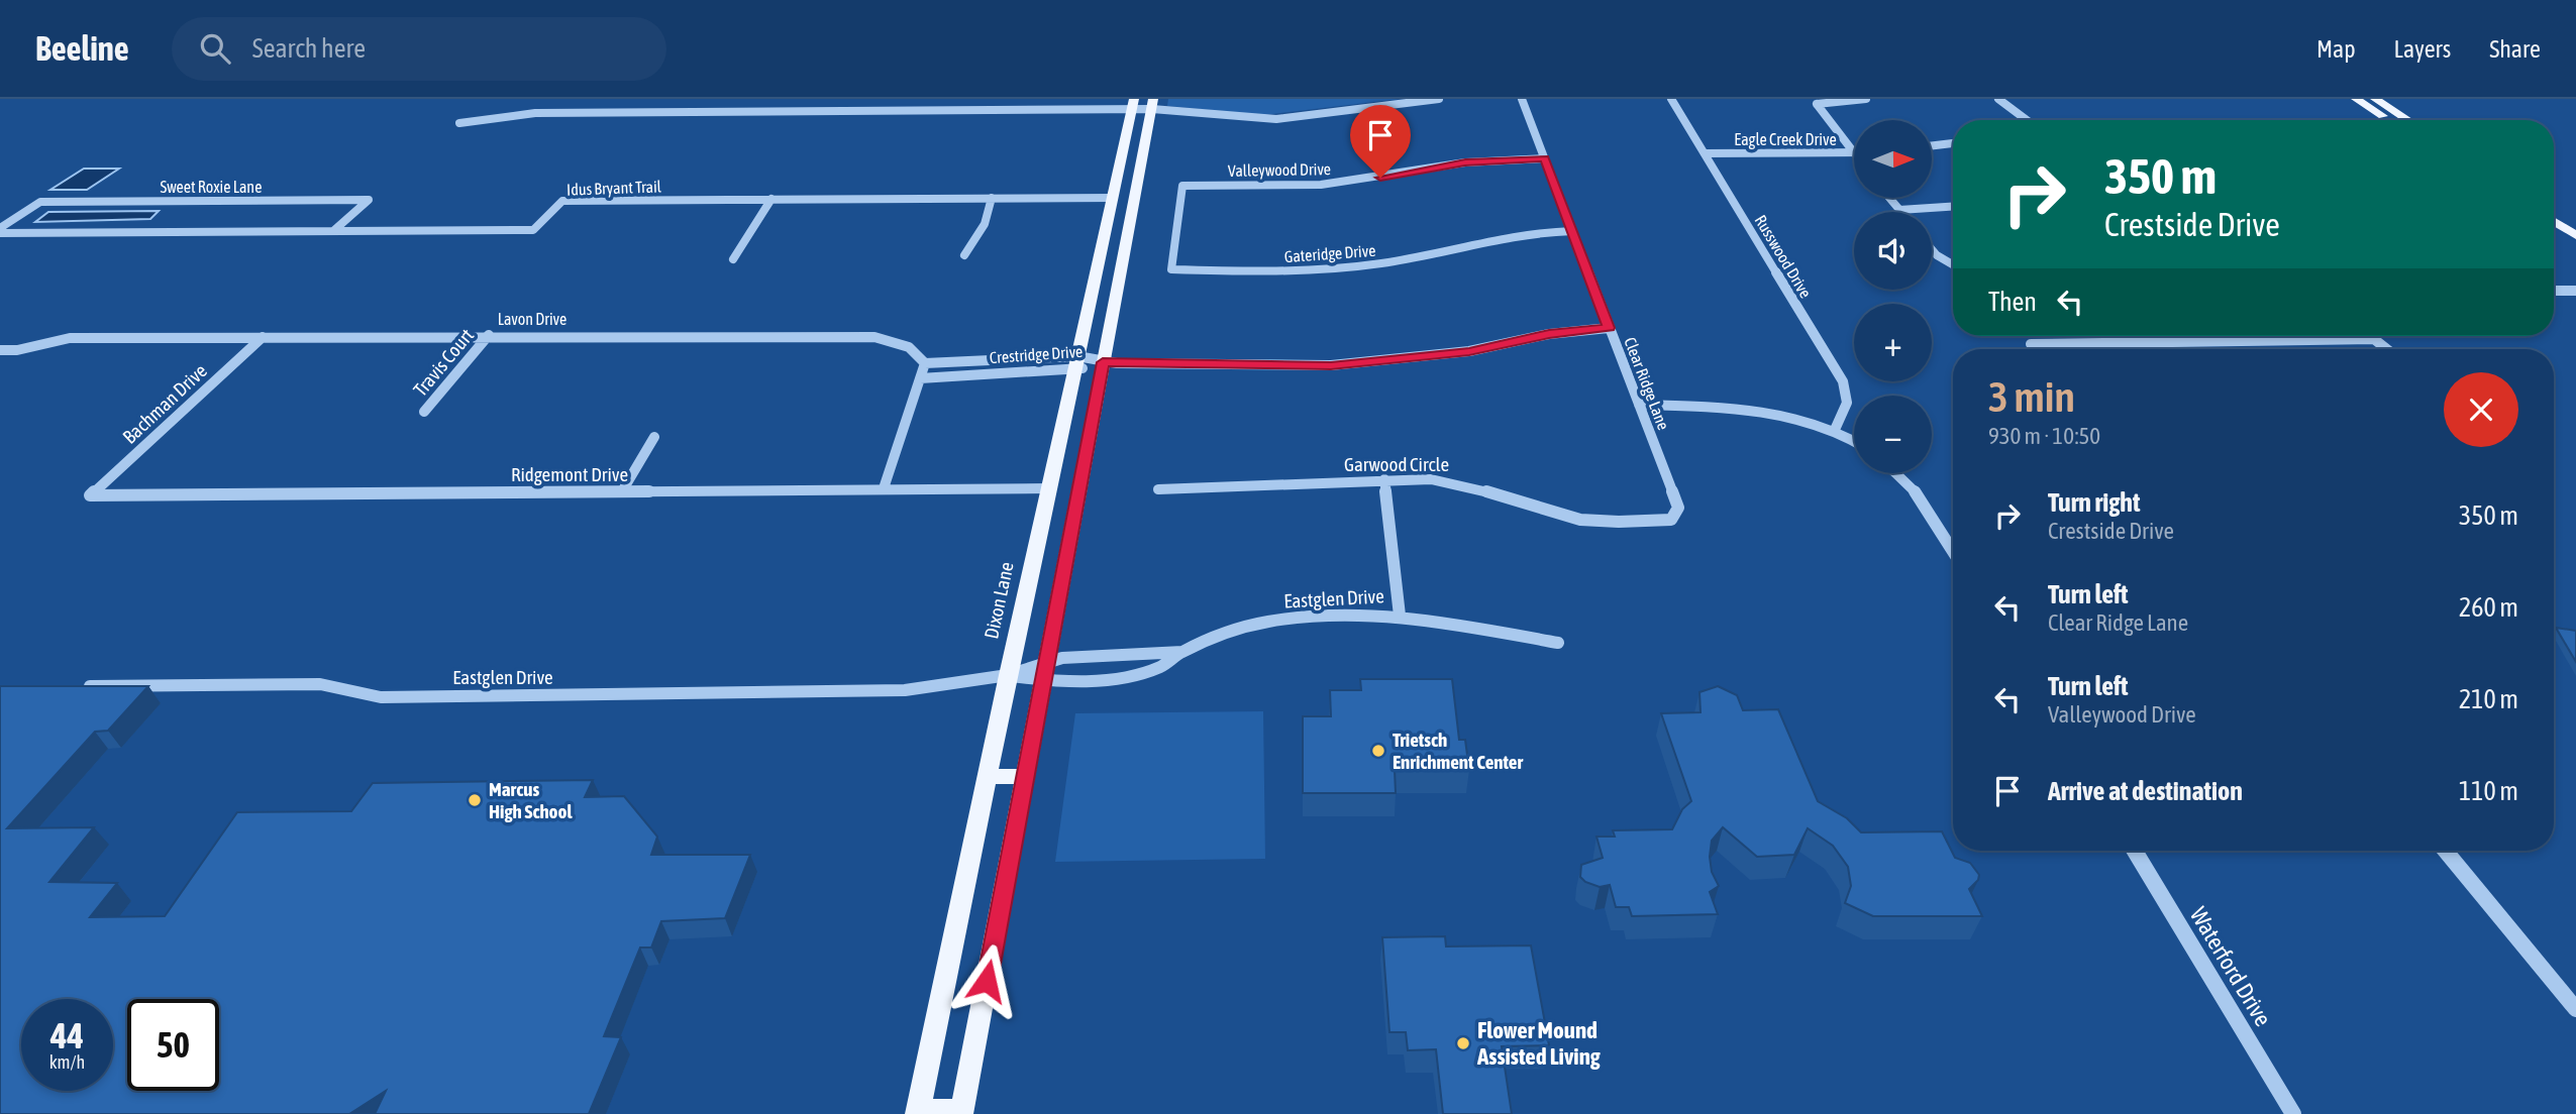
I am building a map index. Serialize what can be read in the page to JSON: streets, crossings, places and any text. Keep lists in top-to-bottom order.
{
  "streets": {
    "main road": ["Dixon Lane"],
    "street": [
      "Eagle Creek Drive",
      "Valleywood Drive",
      "Sweet Roxie Lane",
      "Idus Bryant Trail",
      "Gateridge Drive",
      "Russwood Drive",
      "Lavon Drive",
      "Crestridge Drive",
      "Travis Court",
      "Clear Ridge Lane",
      "Bachman Drive",
      "Garwood Circle",
      "Ridgemont Drive",
      "Eastglen Drive",
      "Waterford Drive"
    ]
  },
  "crossings": [
    ["Eagle Creek Drive", "Russwood Drive"],
    ["Valleywood Drive", "Gateridge Drive"],
    ["Valleywood Drive", "Clear Ridge Lane"],
    ["Sweet Roxie Lane", "Idus Bryant Trail"],
    ["Idus Bryant Trail", "Dixon Lane"],
    ["Gateridge Drive", "Clear Ridge Lane"],
    ["Lavon Drive", "Crestridge Drive"],
    ["Lavon Drive", "Travis Court"],
    ["Lavon Drive", "Bachman Drive"],
    ["Crestridge Drive", "Clear Ridge Lane"],
    ["Crestridge Drive", "Dixon Lane"],
    ["Clear Ridge Lane", "Garwood Circle"],
    ["Bachman Drive", "Ridgemont Drive"],
    ["Garwood Circle", "Eastglen Drive"],
    ["Ridgemont Drive", "Dixon Lane"],
    ["Eastglen Drive", "Dixon Lane"]
  ],
  "places": ["Trietsch Enrichment Center", "Marcus High School", "Flower Mound Assisted Living"],
  "north": "right",
  "page": {
    "header": "Beeline",
    "search": "Search here",
    "nav": ["Map", "Layers", "Share"],
    "map_buttons": ["+", "−"],
    "turn": ["350 m", "Crestside Drive"],
    "then": "Then",
    "heading": ["3 min", "930 m · 10:50"],
    "list": [
      {
        "name": "Turn right",
        "note": "Crestside Drive",
        "value": "350 m"
      },
      {
        "name": "Turn left",
        "note": "Clear Ridge Lane",
        "value": "260 m"
      },
      {
        "name": "Turn left",
        "note": "Valleywood Drive",
        "value": "210 m"
      },
      {
        "name": "Arrive at destination",
        "value": "110 m"
      }
    ],
    "speed": "44 km/h",
    "limit": "50"
  }
}
